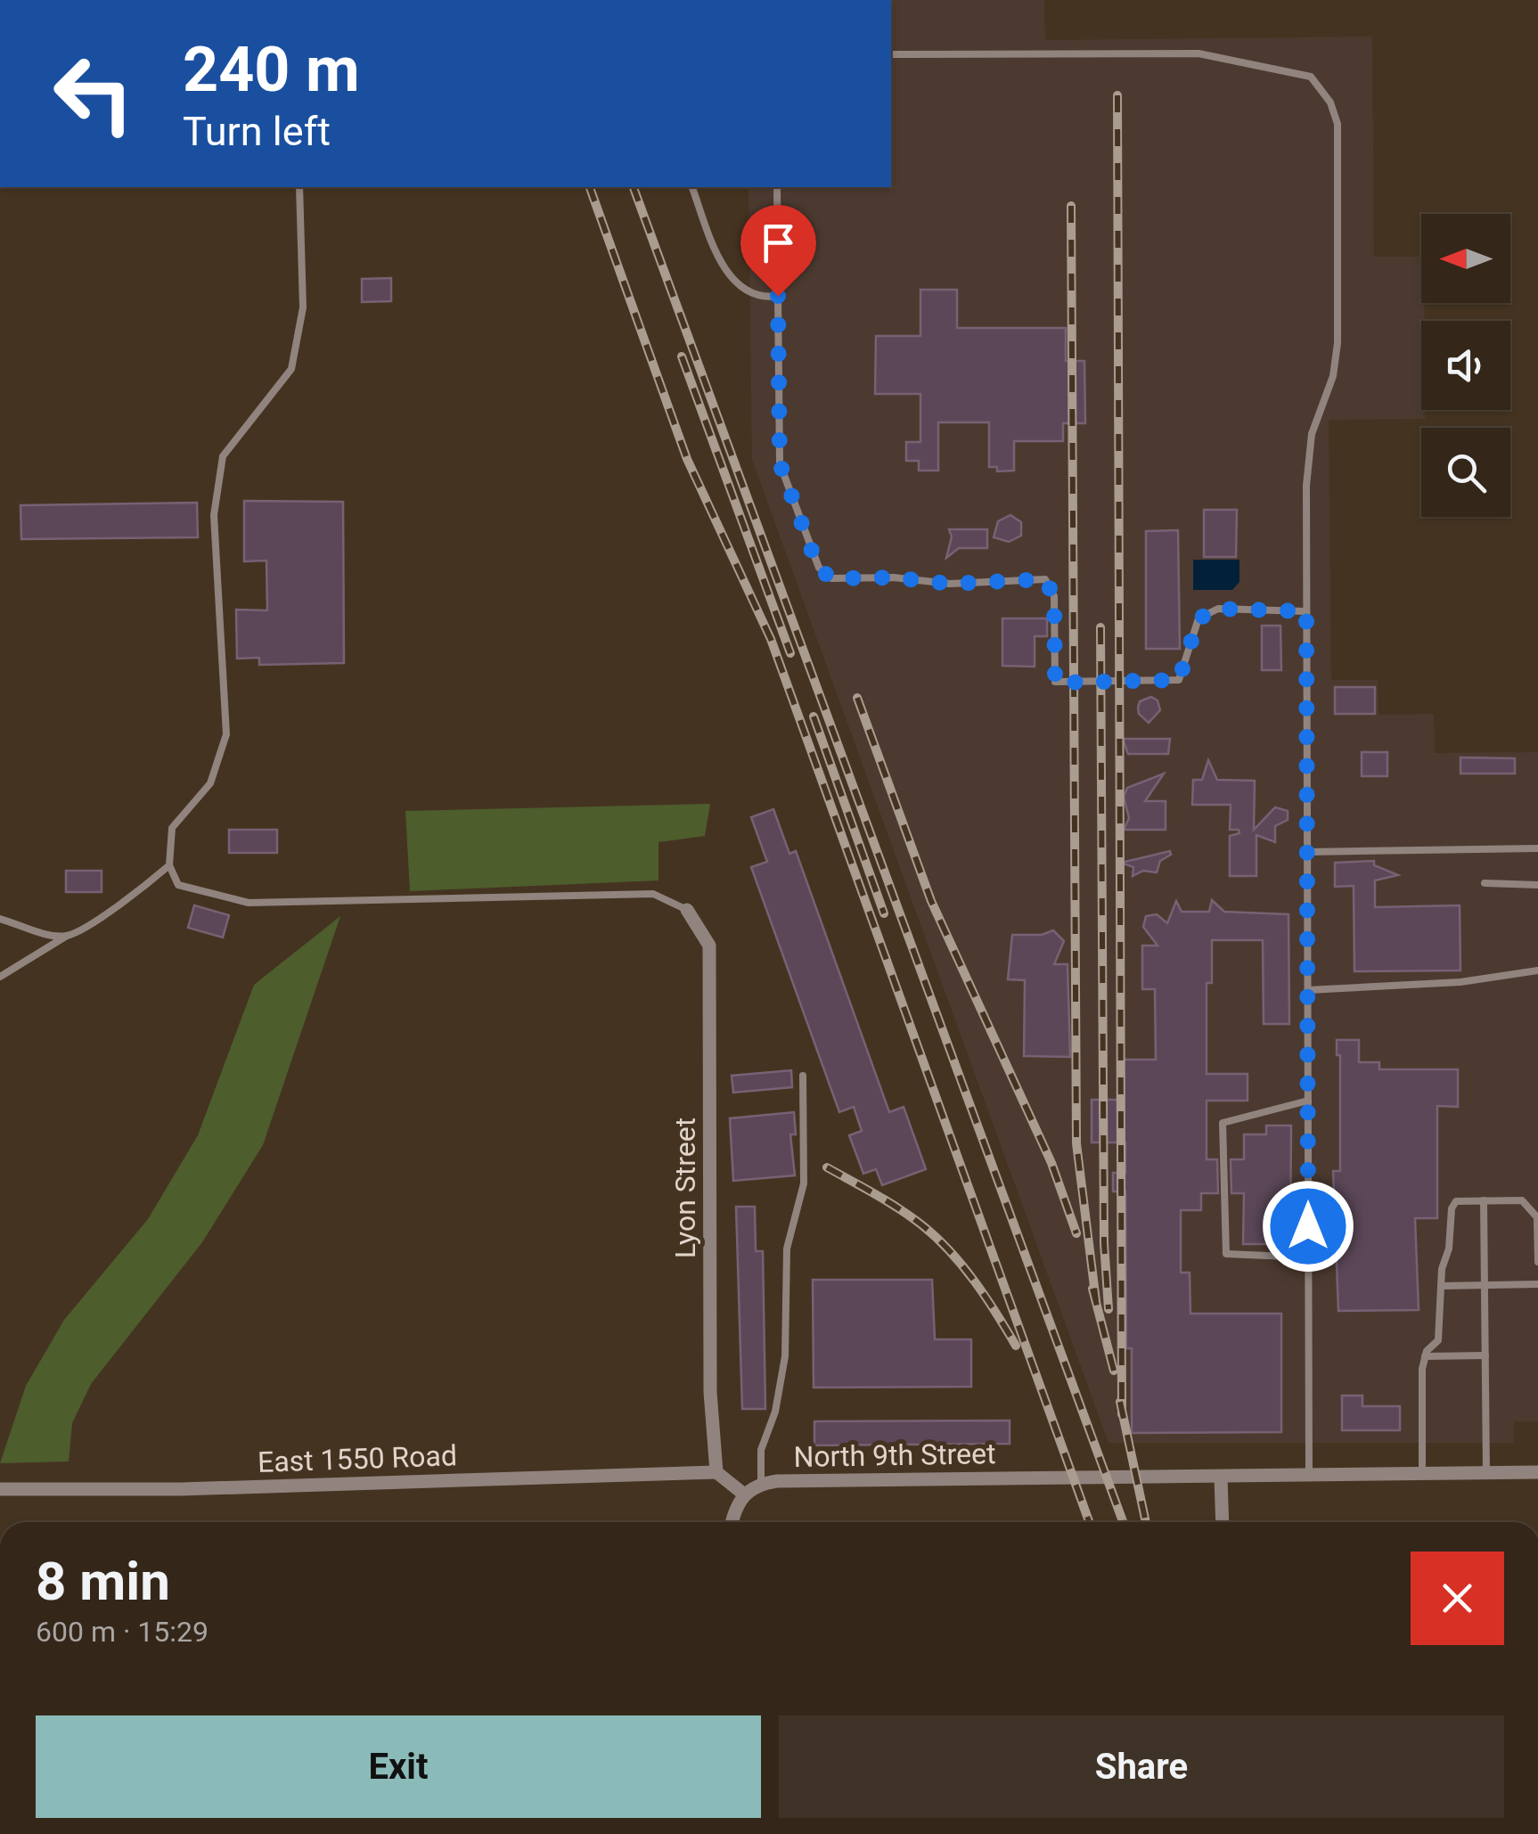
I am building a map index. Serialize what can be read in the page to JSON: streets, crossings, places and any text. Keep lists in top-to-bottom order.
{
  "streets": {
    "street": ["Lyon Street", "North 9th Street", "East 1550 Road"]
  },
  "crossings": [
    ["Lyon Street", "East 1550 Road"]
  ],
  "north": "left",
  "page": {
    "turn": ["240 m", "Turn left"],
    "heading": ["8 min", "600 m · 15:29"],
    "buttons": ["Exit", "Share"]
  }
}
